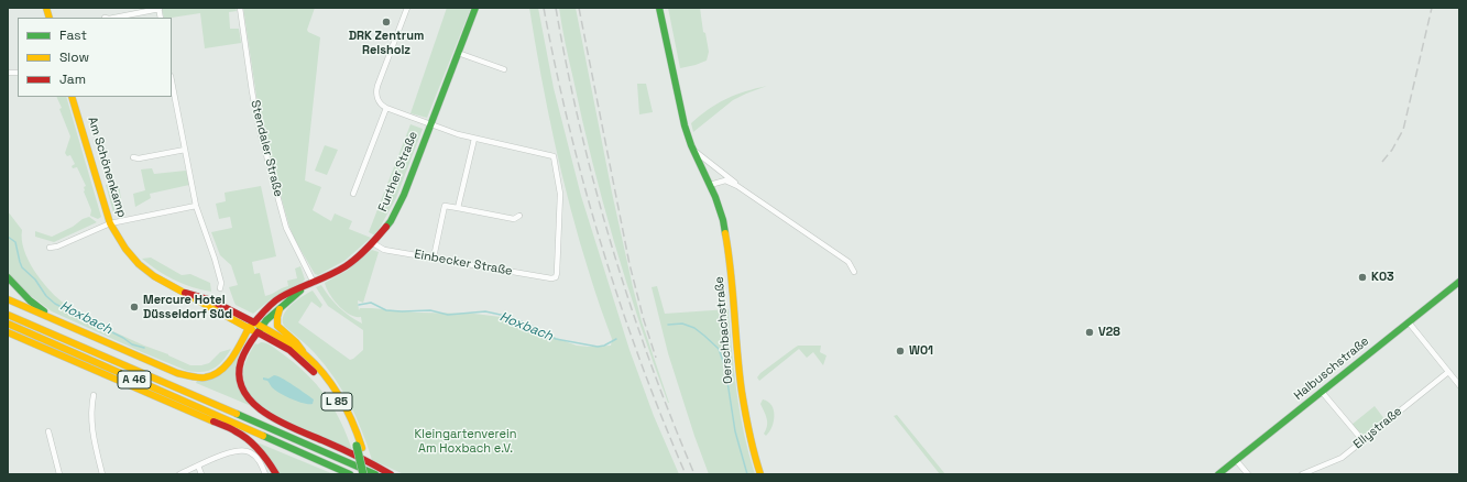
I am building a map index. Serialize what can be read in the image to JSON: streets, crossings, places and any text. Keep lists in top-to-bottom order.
{
  "streets": {
    "main road": [
      "Am Schönenkamp",
      "Further Straße",
      "Oerschbachstraße",
      "Halbuschstraße",
      "A 46",
      "L 85"
    ],
    "street": ["Stendaler Straße", "Einbecker Straße", "Ellystraße"]
  },
  "crossings": [
    ["Stendaler Straße", "Further Straße"],
    ["Am Schönenkamp", "Further Straße"],
    ["Further Straße", "Einbecker Straße"]
  ],
  "water": ["Hoxbach"],
  "parks": ["Kleingartenverein Am Hoxbach e.V."],
  "places": [
    "DRK Zentrum Reisholz",
    "K03",
    "Mercure Hotel Düsseldorf Süd",
    "V28",
    "W01"
  ],
  "legend": ["Fast", "Slow", "Jam"]
}
